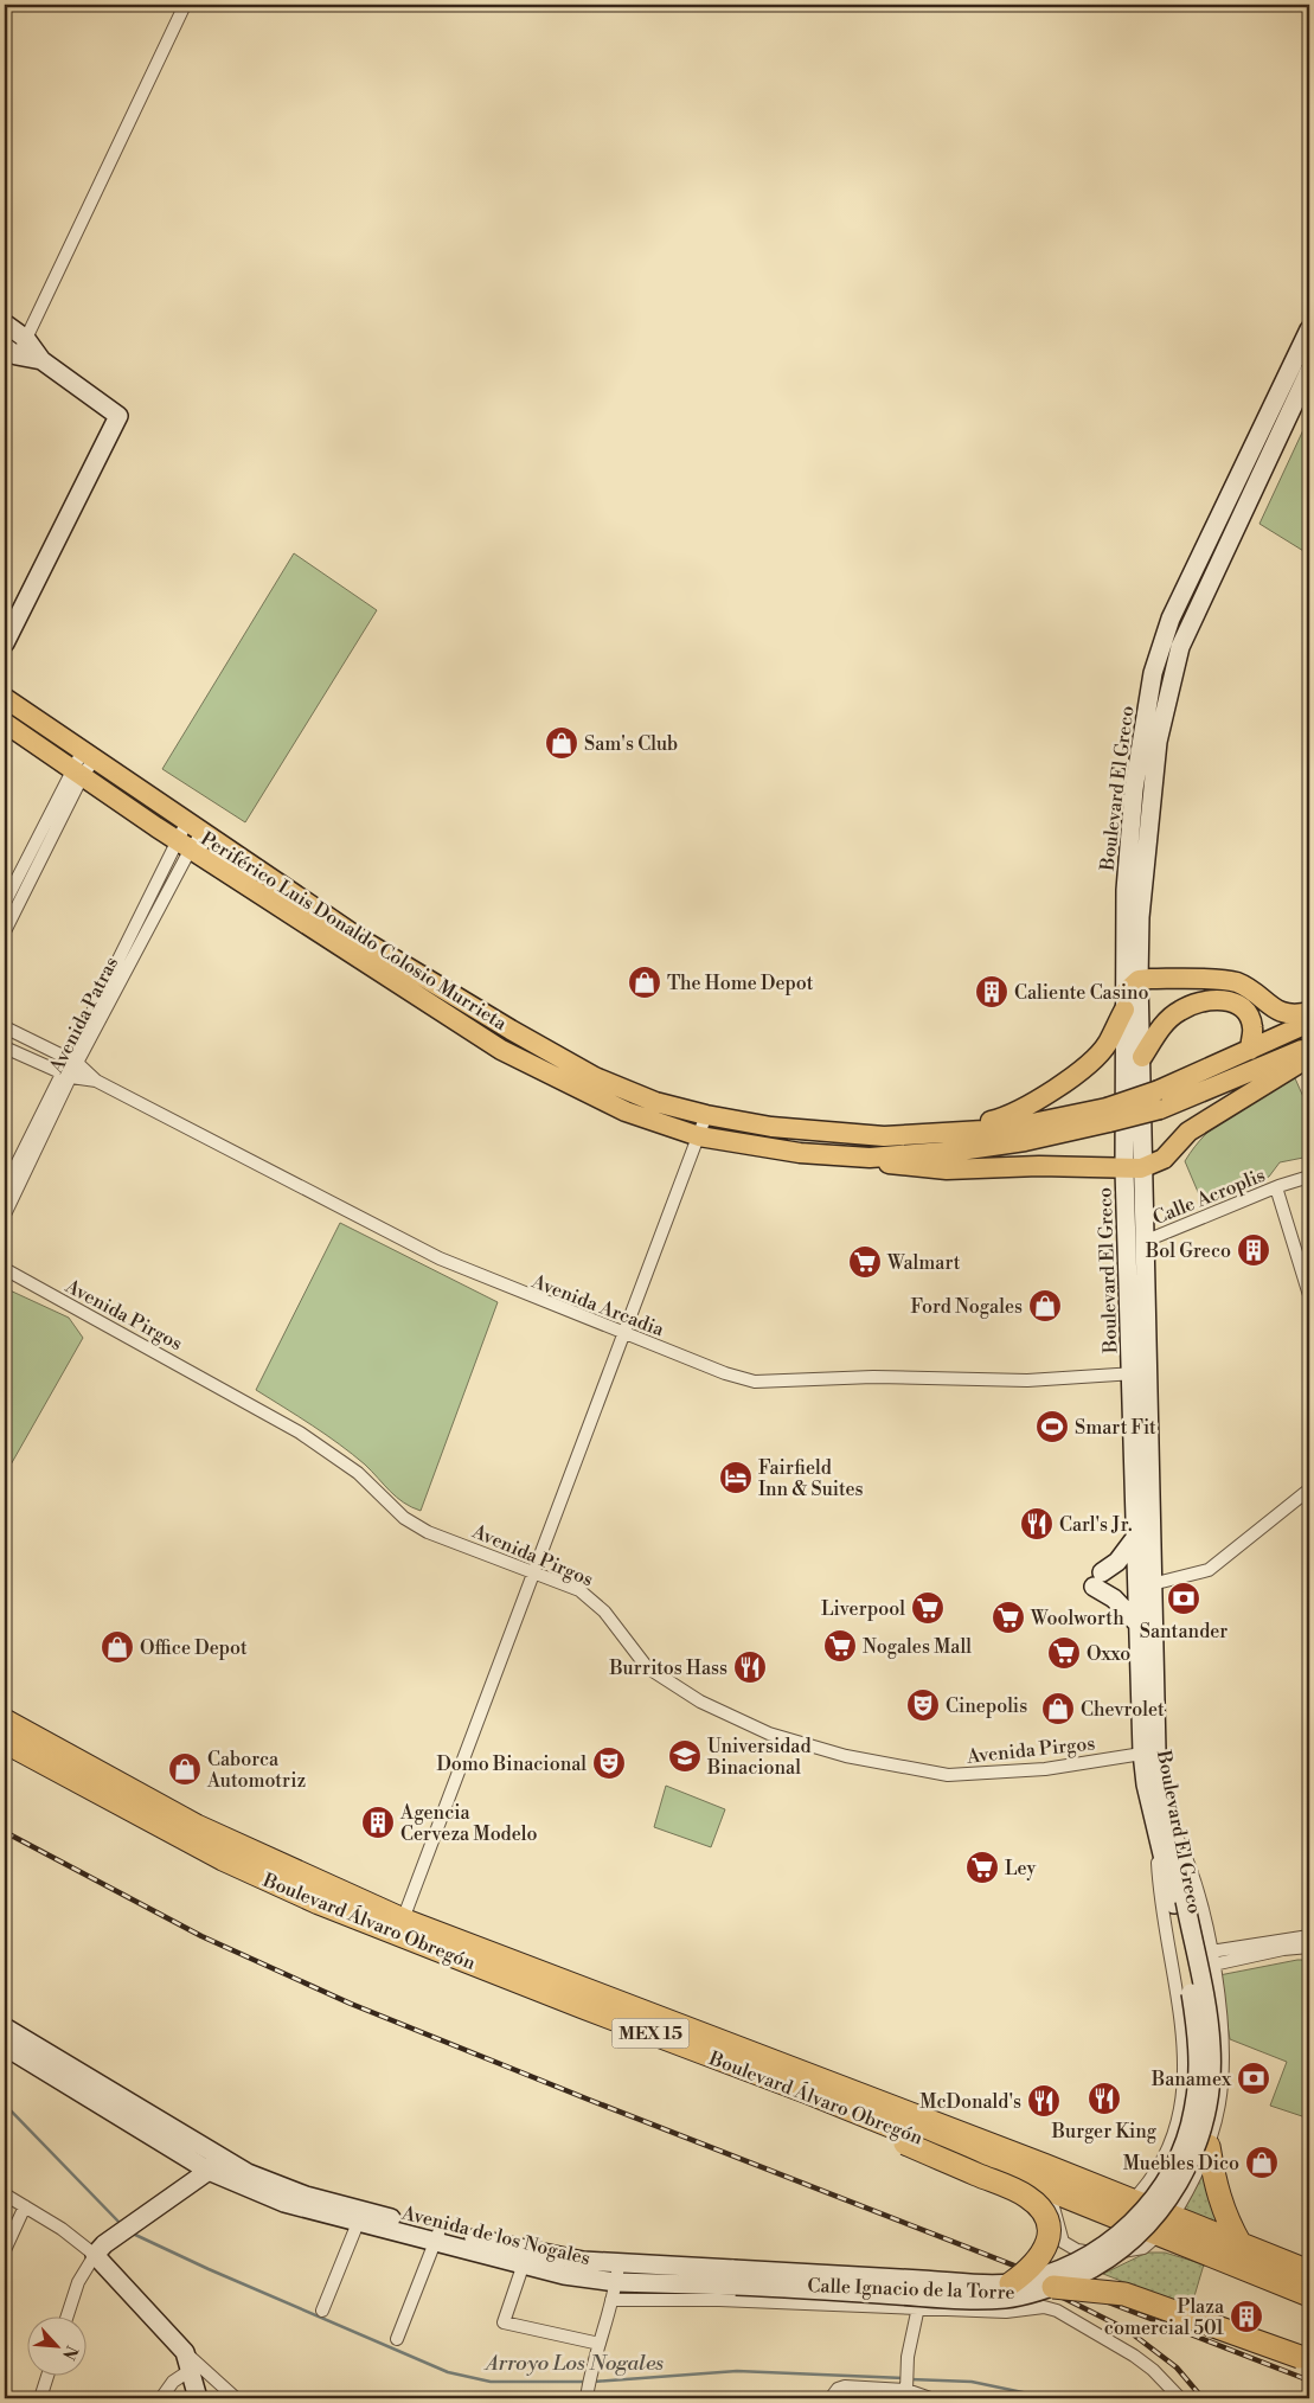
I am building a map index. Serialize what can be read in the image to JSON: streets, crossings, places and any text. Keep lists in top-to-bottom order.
{
  "streets": {
    "highway": ["Boulevard Álvaro Obregón", "MEX 15"],
    "main road": ["Boulevard El Greco", "Periférico Luis Donaldo Colosio Murrieta", "Avenida de los Nogales"],
    "street": [
      "Avenida Patras",
      "Calle Acroplis",
      "Avenida Arcadia",
      "Avenida Pirgos",
      "Calle Ignacio de la Torre"
    ]
  },
  "crossings": [
    ["Boulevard El Greco", "Calle Acroplis"],
    ["Boulevard El Greco", "Avenida Arcadia"],
    ["Boulevard El Greco", "Avenida Pirgos"],
    ["Boulevard El Greco", "Boulevard Álvaro Obregón"],
    ["Boulevard El Greco", "Avenida de los Nogales"],
    ["Periférico Luis Donaldo Colosio Murrieta", "Avenida Patras"],
    ["Avenida Patras", "Avenida Arcadia"],
    ["Boulevard Álvaro Obregón", "Avenida de los Nogales"]
  ],
  "water": ["Arroyo Los Nogales"],
  "places": {
    "shop": [
      "Sam's Club",
      "The Home Depot",
      "Ford Nogales",
      "Office Depot",
      "Chevrolet",
      "Caborca Automotriz",
      "Muebles Dico"
    ],
    "building": [
      "Caliente Casino",
      "Bol Greco",
      "Agencia Cerveza Modelo",
      "Plaza comercial 501"
    ],
    "supermarket": [
      "Walmart",
      "Liverpool",
      "Woolworth",
      "Nogales Mall",
      "Oxxo",
      "Ley"
    ],
    "sports": ["Smart Fit"],
    "hotel": ["Fairfield Inn & Suites"],
    "restaurant": [
      "Carl's Jr.",
      "Burritos Hass",
      "Burger King",
      "McDonald's"
    ],
    "bank": ["Santander", "Banamex"],
    "theatre": ["Cinepolis", "Domo Binacional"],
    "school or university": ["Universidad Binacional"]
  },
  "north": "bottom right"
}
